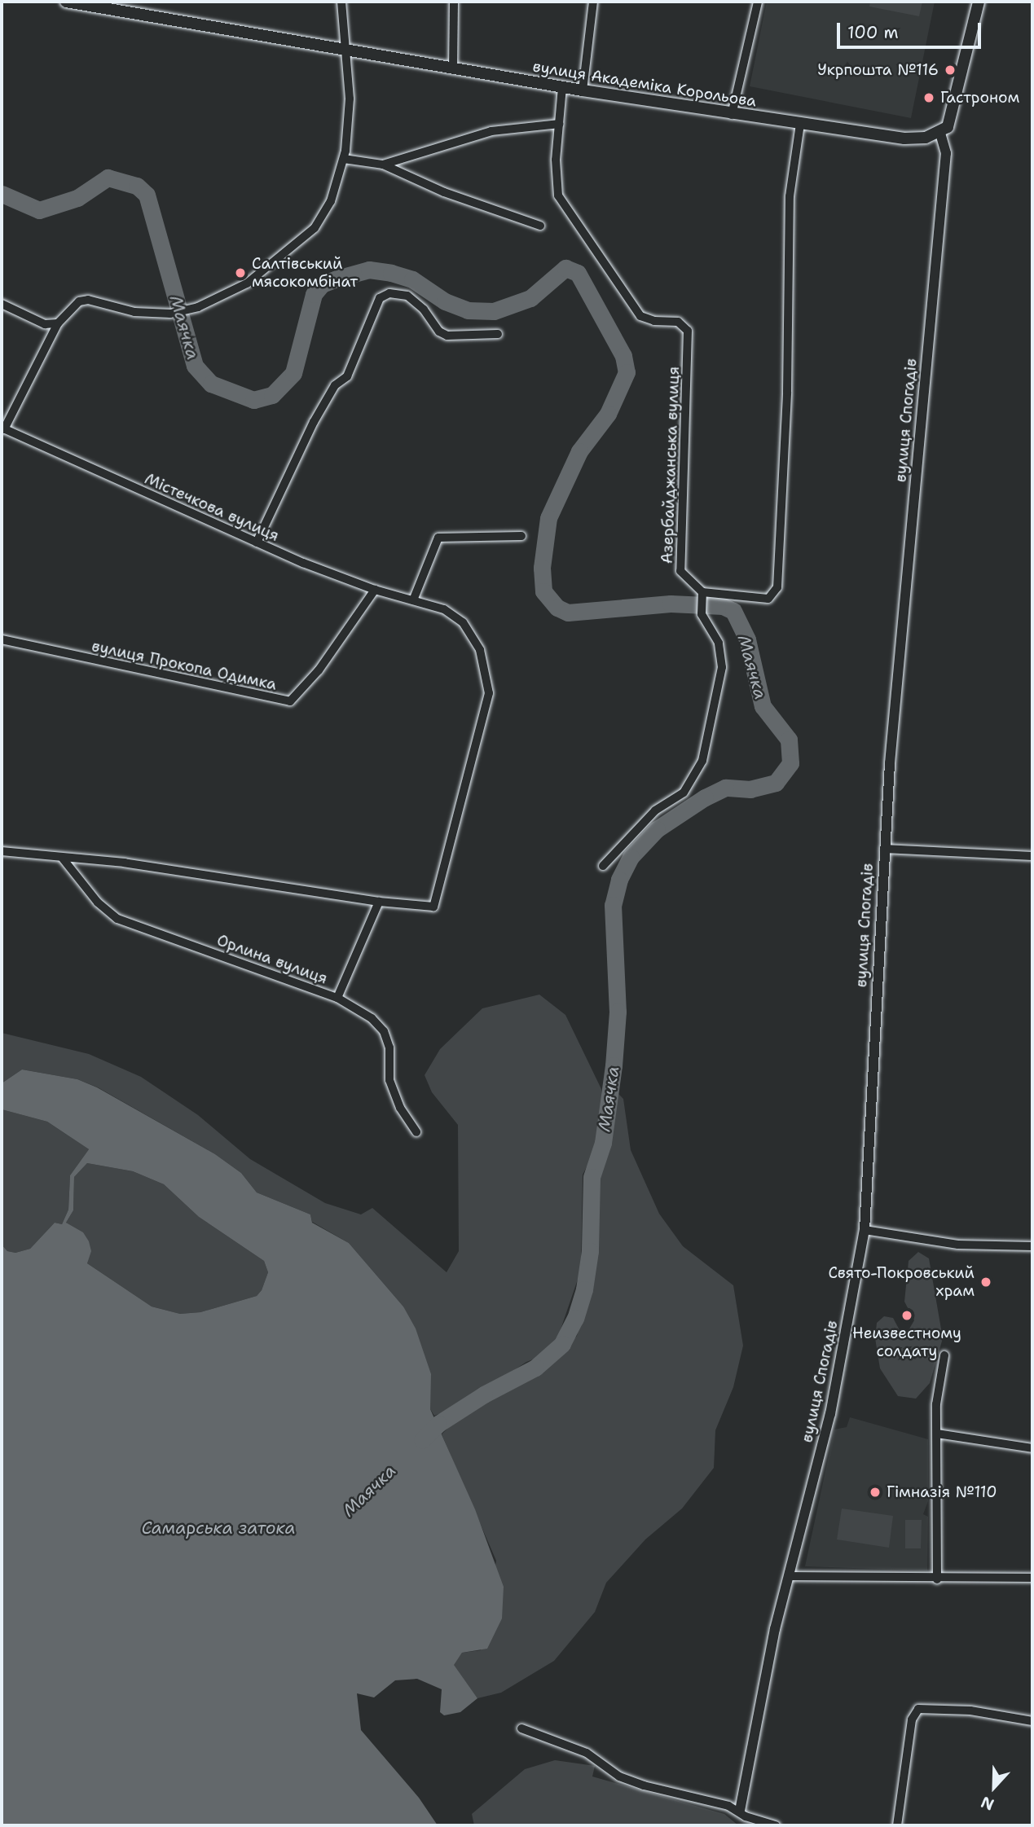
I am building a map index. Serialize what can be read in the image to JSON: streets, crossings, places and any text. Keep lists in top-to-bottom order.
{
  "streets": {
    "main road": ["вулиця Академіка Корольова"],
    "street": [
      "вулиця Спогадів",
      "Азербайджанська вулиця",
      "Містечкова вулиця",
      "вулиця Прокопа Одимка",
      "Орлина вулиця"
    ]
  },
  "crossings": [
    ["вулиця Академіка Корольова", "вулиця Спогадів"],
    ["вулиця Академіка Корольова", "Азербайджанська вулиця"],
    ["Містечкова вулиця", "вулиця Прокопа Одимка"]
  ],
  "water": ["Маячка", "Самарська затока"],
  "places": [
    "Укрпошта №116",
    "Гастроном",
    "Салтівський мясокомбінат",
    "Свято-Покровський храм",
    "Неизвестному солдату",
    "Гімназія №110"
  ],
  "scale_bar": "100 m",
  "north": "bottom"
}
